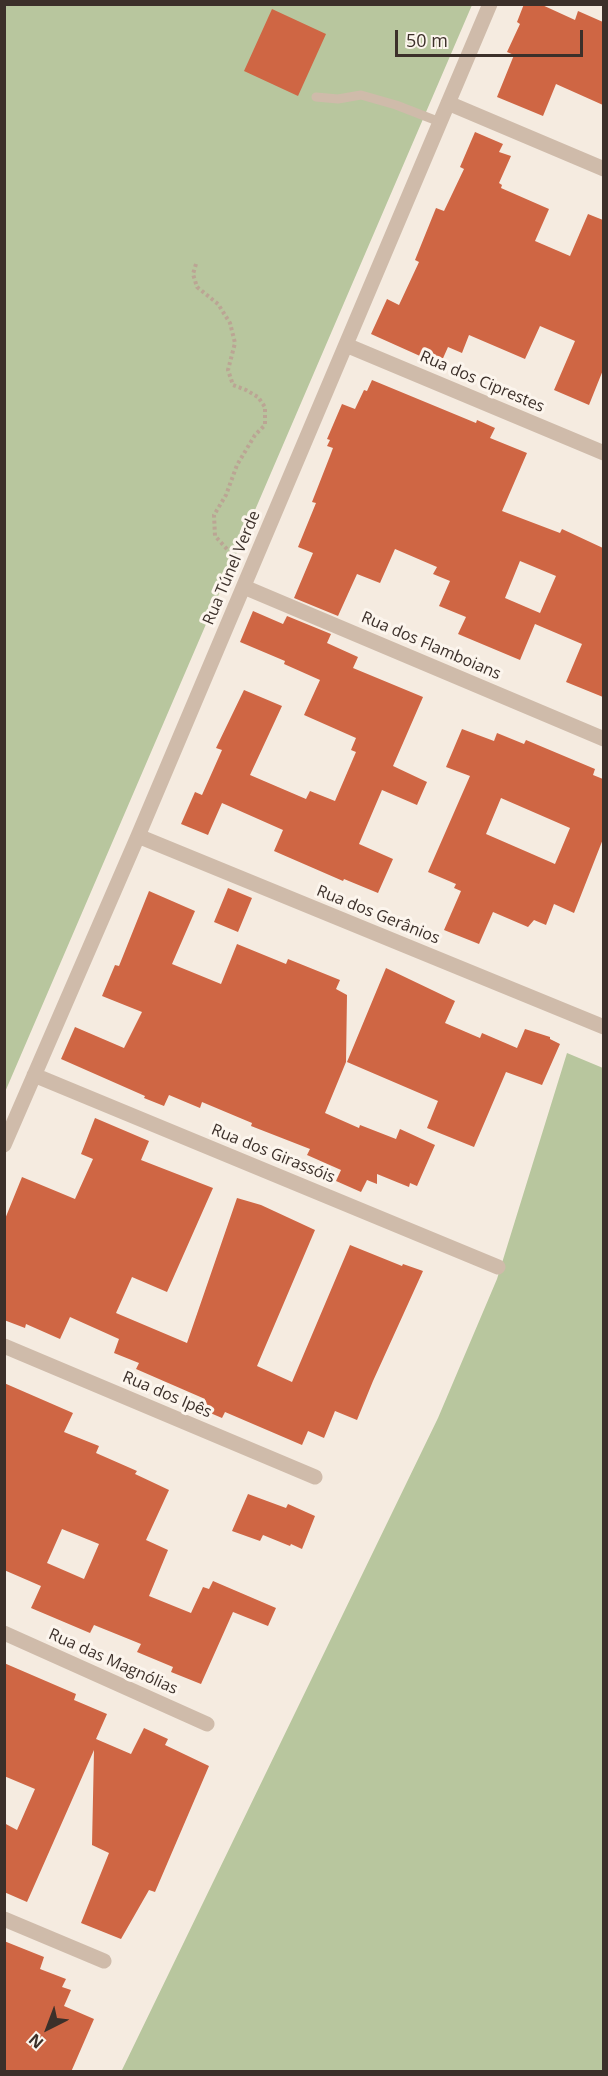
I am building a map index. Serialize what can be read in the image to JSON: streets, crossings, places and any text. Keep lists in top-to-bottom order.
{
  "streets": {
    "street": [
      "Rua dos Ciprestes",
      "Rua Túnel Verde",
      "Rua dos Flamboians",
      "Rua dos Gerânios",
      "Rua dos Girassóis",
      "Rua dos Ipês",
      "Rua das Magnólias"
    ]
  },
  "crossings": [
    ["Rua dos Ciprestes", "Rua Túnel Verde"],
    ["Rua Túnel Verde", "Rua dos Flamboians"],
    ["Rua Túnel Verde", "Rua dos Gerânios"],
    ["Rua Túnel Verde", "Rua dos Girassóis"]
  ],
  "scale_bar": "50 m",
  "north": "bottom left"
}
